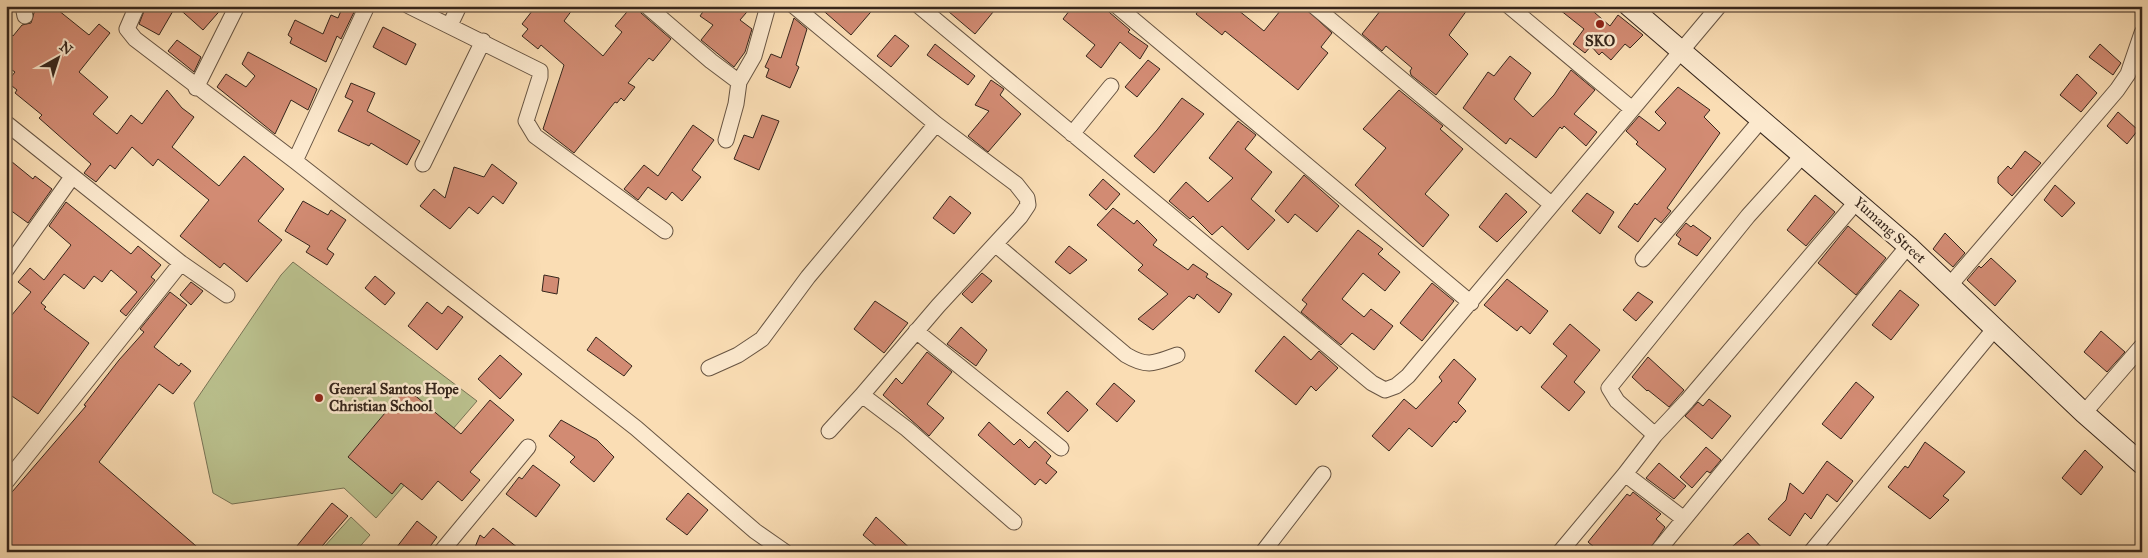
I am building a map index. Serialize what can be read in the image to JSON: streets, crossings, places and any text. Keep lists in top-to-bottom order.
{
  "streets": {
    "main road": ["Yumang Street"]
  },
  "places": ["SKO", "General Santos Hope Christian School"],
  "north": "top right"
}
